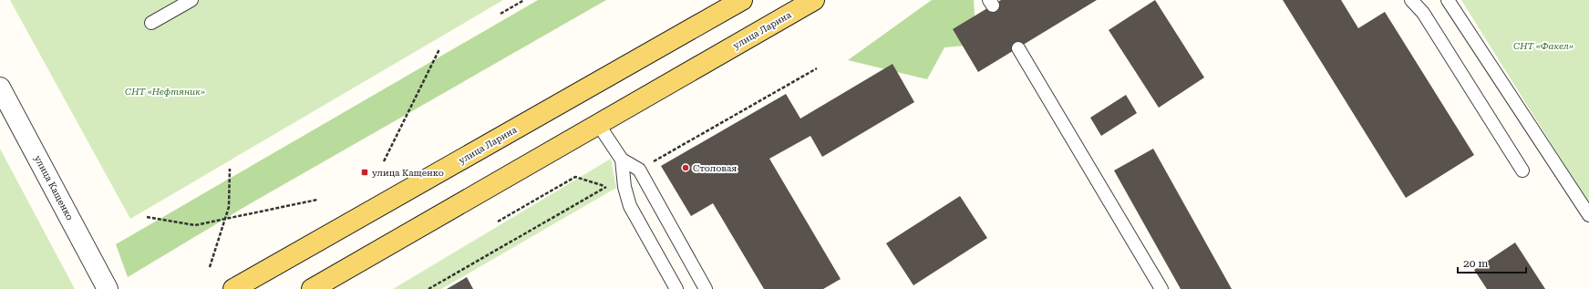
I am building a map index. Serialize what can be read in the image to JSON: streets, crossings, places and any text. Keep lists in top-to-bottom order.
{
  "streets": {
    "main road": ["улица Ларина"],
    "street": ["улица Кащенко"]
  },
  "parks": ["СНТ «Факел»", "СНТ «Нефтяник»"],
  "places": {
    "other": ["Столовая"],
    "transit": ["улица Кащенко"]
  },
  "scale_bar": "20 m"
}
